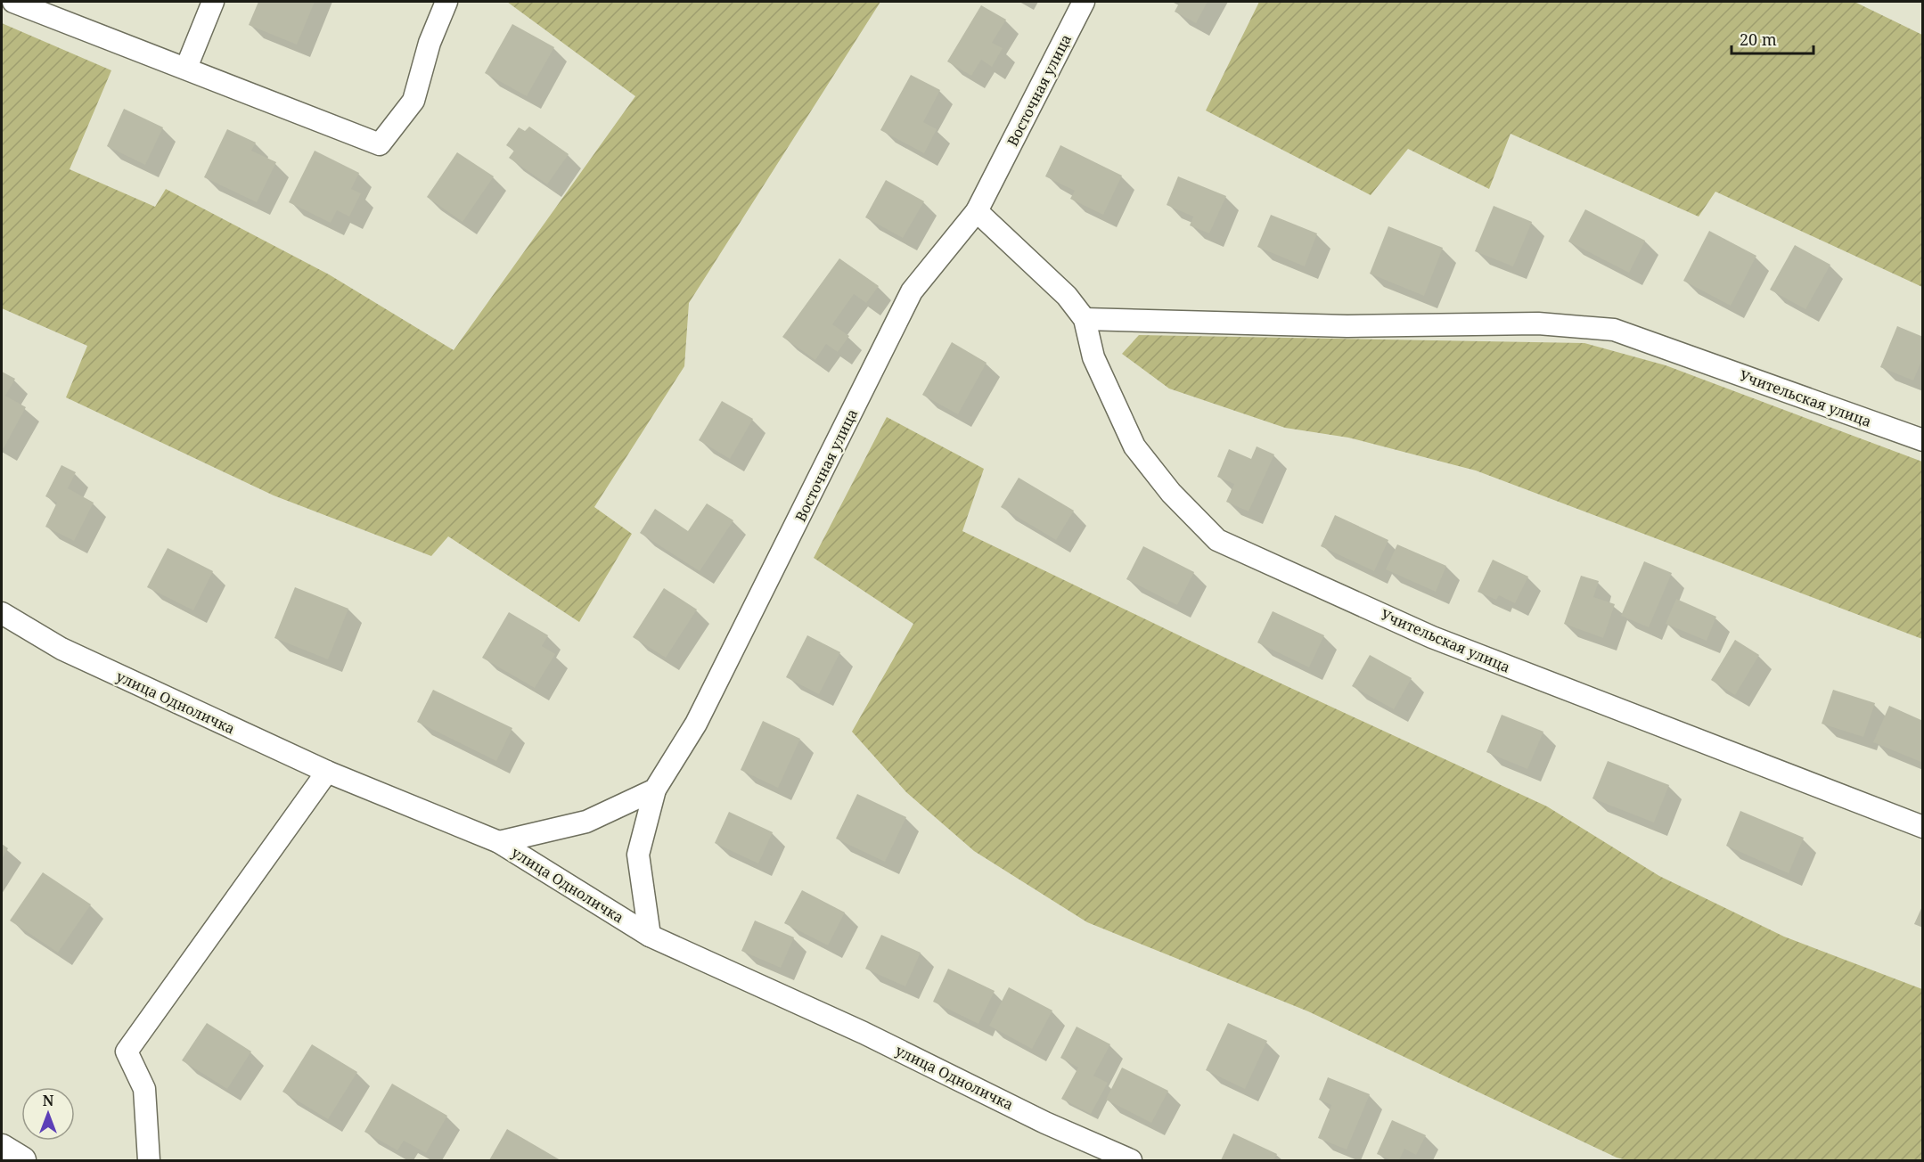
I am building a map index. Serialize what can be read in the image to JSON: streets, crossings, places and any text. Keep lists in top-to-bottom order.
{
  "streets": {
    "street": ["Восточная улица", "Учительская улица", "улица Одноличка"]
  },
  "crossings": [
    ["Восточная улица", "Учительская улица"],
    ["Восточная улица", "улица Одноличка"]
  ],
  "scale_bar": "20 m",
  "north": "top"
}
